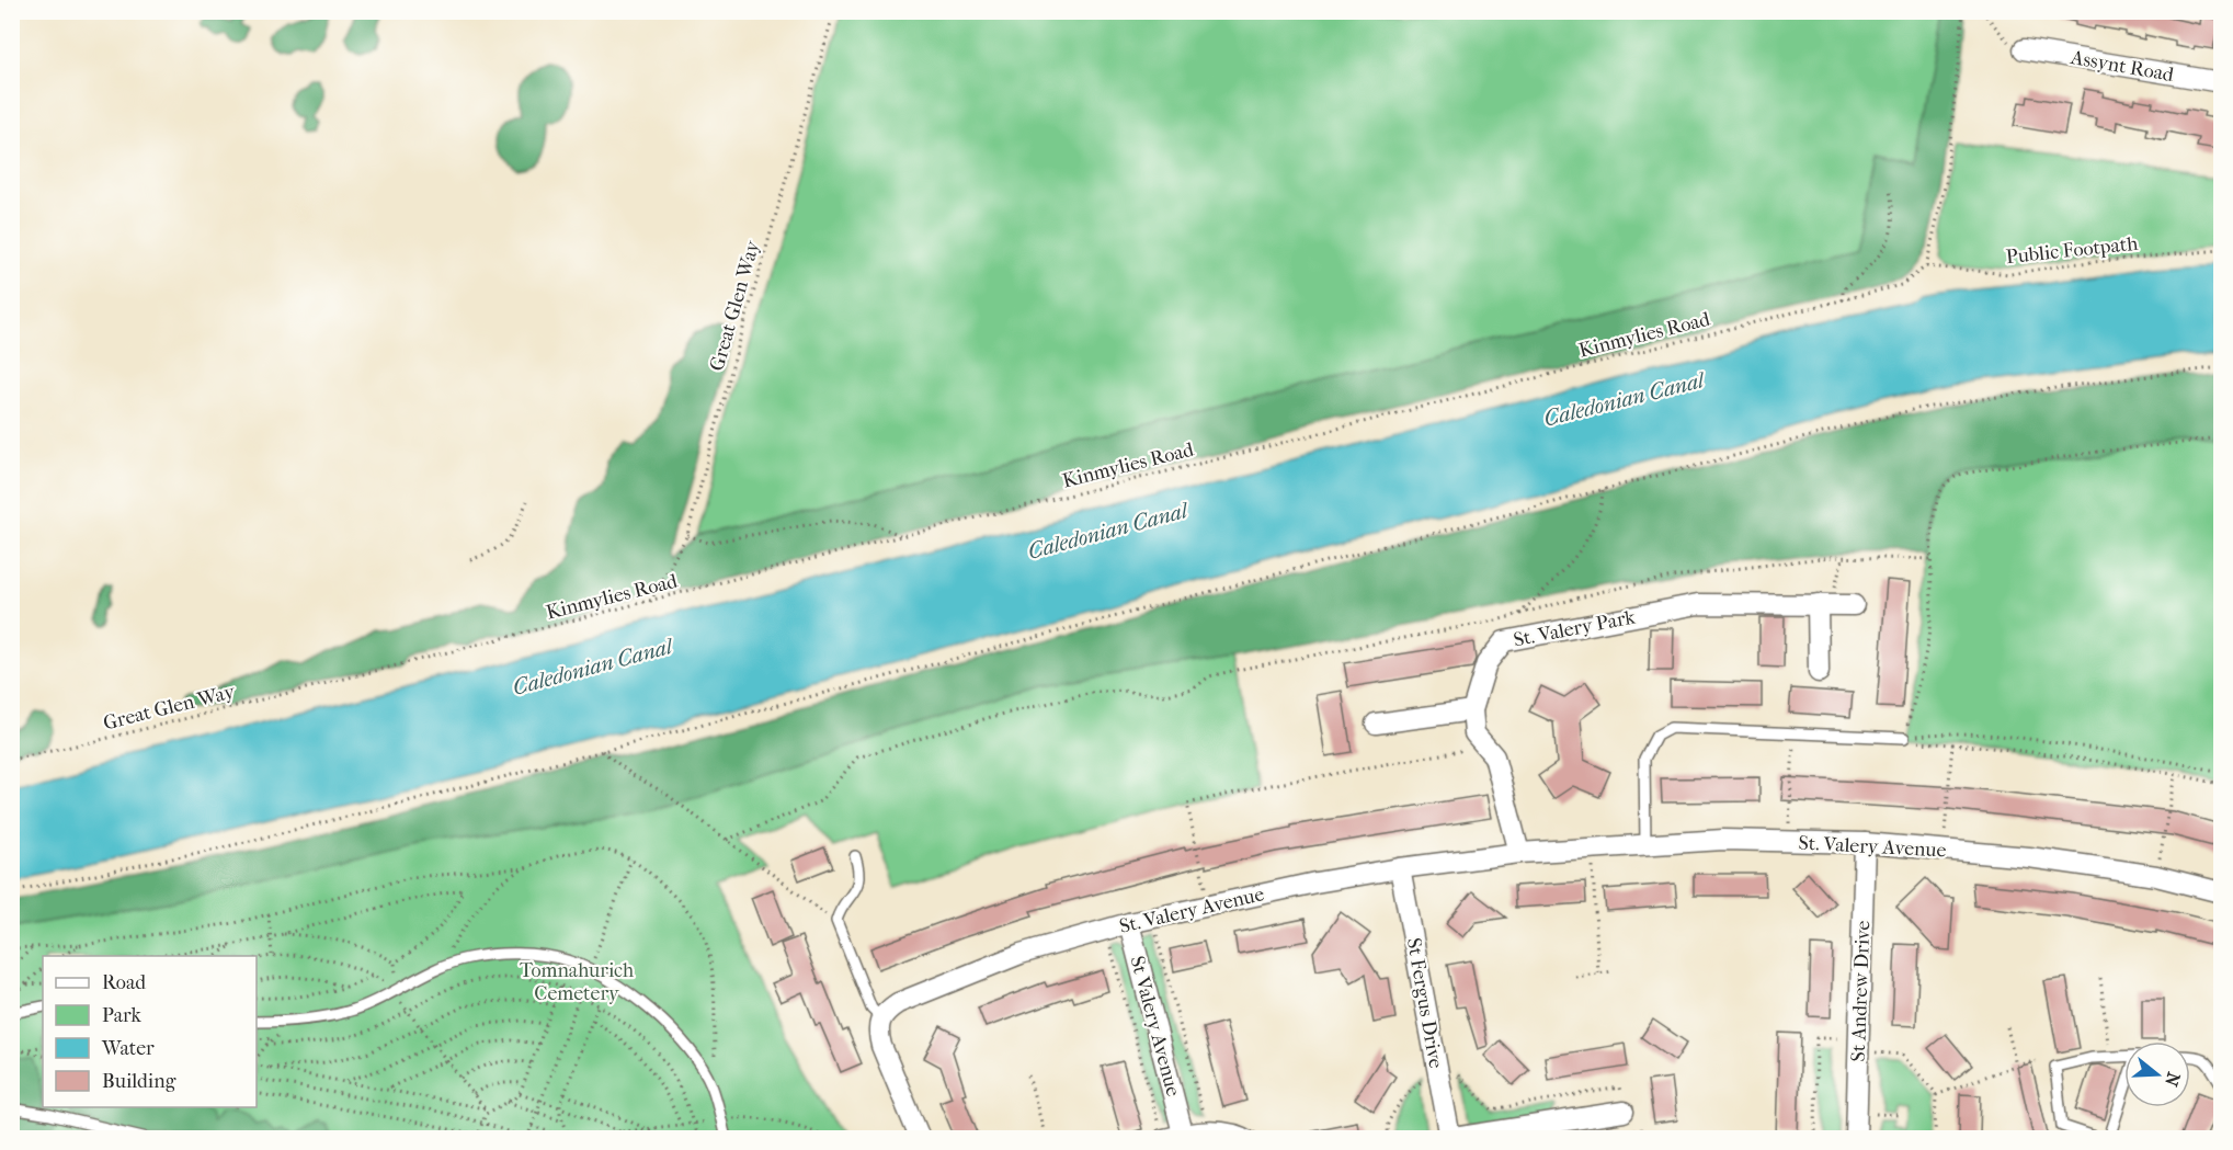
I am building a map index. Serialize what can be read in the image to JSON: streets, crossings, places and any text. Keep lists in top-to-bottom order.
{
  "streets": {
    "street": [
      "Assynt Road",
      "St. Valery Park",
      "St. Valery Avenue",
      "St Andrew Drive",
      "St Fergus Drive",
      "St Valery Avenue"
    ],
    "path": ["Public Footpath", "Great Glen Way", "Kinmylies Road"]
  },
  "crossings": [
    ["Public Footpath", "Kinmylies Road"],
    ["Great Glen Way", "Kinmylies Road"],
    ["St. Valery Avenue", "St Andrew Drive"],
    ["St. Valery Avenue", "St Fergus Drive"],
    ["St. Valery Avenue", "St Valery Avenue"]
  ],
  "water": ["Caledonian Canal"],
  "parks": ["Tomnahurich Cemetery"],
  "legend": [
    "Road",
    "Park",
    "Water",
    "Building"
  ],
  "north": "right"
}
